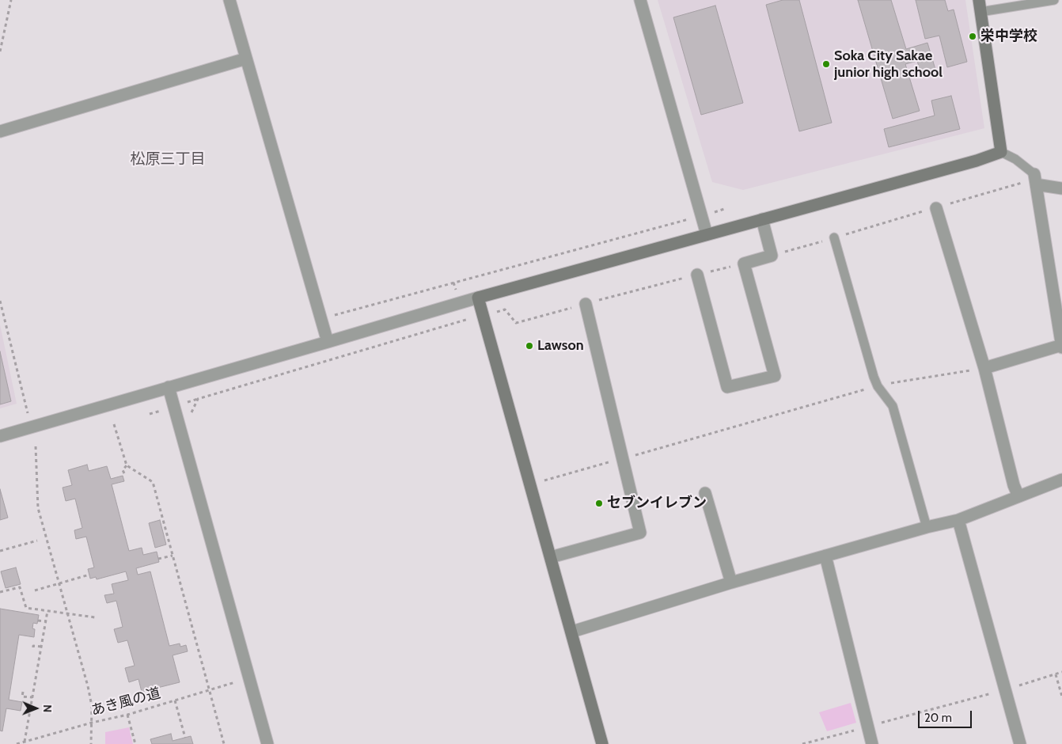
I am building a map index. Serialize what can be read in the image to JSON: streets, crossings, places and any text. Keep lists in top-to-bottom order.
{
  "streets": {
    "path": ["あき風の道"]
  },
  "districts": ["松原三丁目"],
  "places": [
    "栄中学校",
    "Soka City Sakae junior high school",
    "Lawson",
    "セブンイレブン"
  ],
  "scale_bar": "20 m",
  "north": "right"
}
